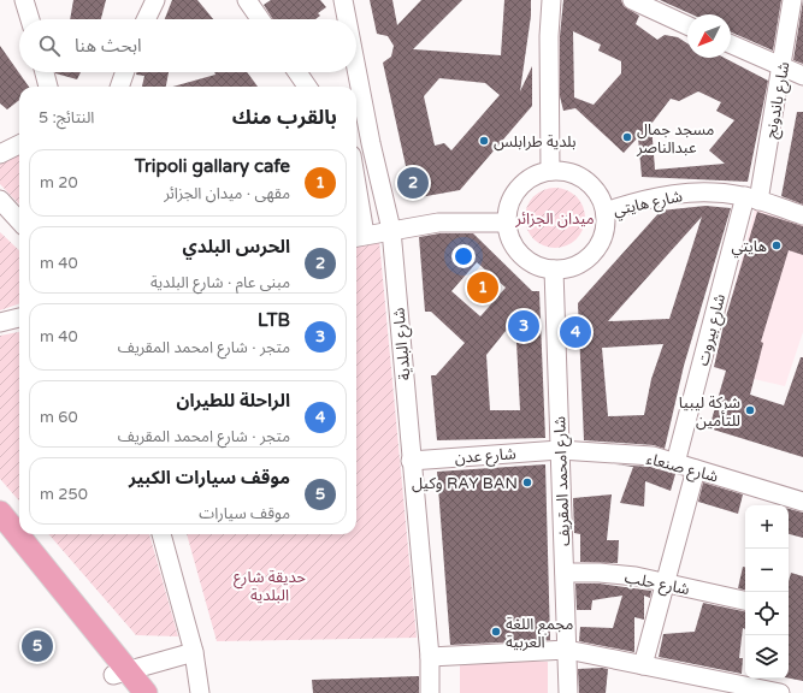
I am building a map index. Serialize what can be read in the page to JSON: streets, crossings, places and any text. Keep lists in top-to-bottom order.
{
  "streets": {
    "street": [
      "شارع باندونج",
      "شارع هايتي",
      "شارع بيروت",
      "شارع البلدية",
      "شارع عدن",
      "شارع صنعاء",
      "شارع امحمد المقريف",
      "شارع حلب"
    ]
  },
  "crossings": [
    ["شارع باندونج", "شارع هايتي"],
    ["شارع باندونج", "شارع بيروت"],
    ["شارع هايتي", "شارع بيروت"],
    ["شارع هايتي", "شارع امحمد المقريف"],
    ["شارع بيروت", "شارع صنعاء"],
    ["شارع البلدية", "شارع عدن"],
    ["شارع عدن", "شارع صنعاء"],
    ["شارع عدن", "شارع امحمد المقريف"],
    ["شارع صنعاء", "شارع امحمد المقريف"],
    ["شارع امحمد المقريف", "شارع حلب"]
  ],
  "parks": ["ميدان الجزائر", "حديقة شارع البلدية"],
  "places": [
    "مسجد جمال عبدالناصر",
    "بلدية طرابلس",
    "هايتي",
    "شركة ليبيا للتأمين",
    "وكيل RAY BAN",
    "مجمع اللغة العربية"
  ],
  "north": "bottom left",
  "page": {
    "search": "ابحث هنا",
    "heading": ["بالقرب منك", "النتائج: 5"],
    "list": [
      {
        "mark": "1",
        "name": "Tripoli gallary cafe",
        "note": "مقهى · ميدان الجزائر",
        "value": "20 m"
      },
      {
        "mark": "2",
        "name": "الحرس البلدي",
        "note": "مبنى عام · شارع البلدية",
        "value": "40 m"
      },
      {
        "mark": "3",
        "name": "LTB",
        "note": "متجر · شارع امحمد المقريف",
        "value": "40 m"
      },
      {
        "mark": "4",
        "name": "الراحلة للطيران",
        "note": "متجر · شارع امحمد المقريف",
        "value": "60 m"
      },
      {
        "mark": "5",
        "name": "موقف سيارات الكبير",
        "note": "موقف سيارات",
        "value": "250 m"
      }
    ],
    "pins": [
      "2",
      "1",
      "3",
      "4",
      "5"
    ],
    "map_buttons": ["+", "−"]
  }
}
